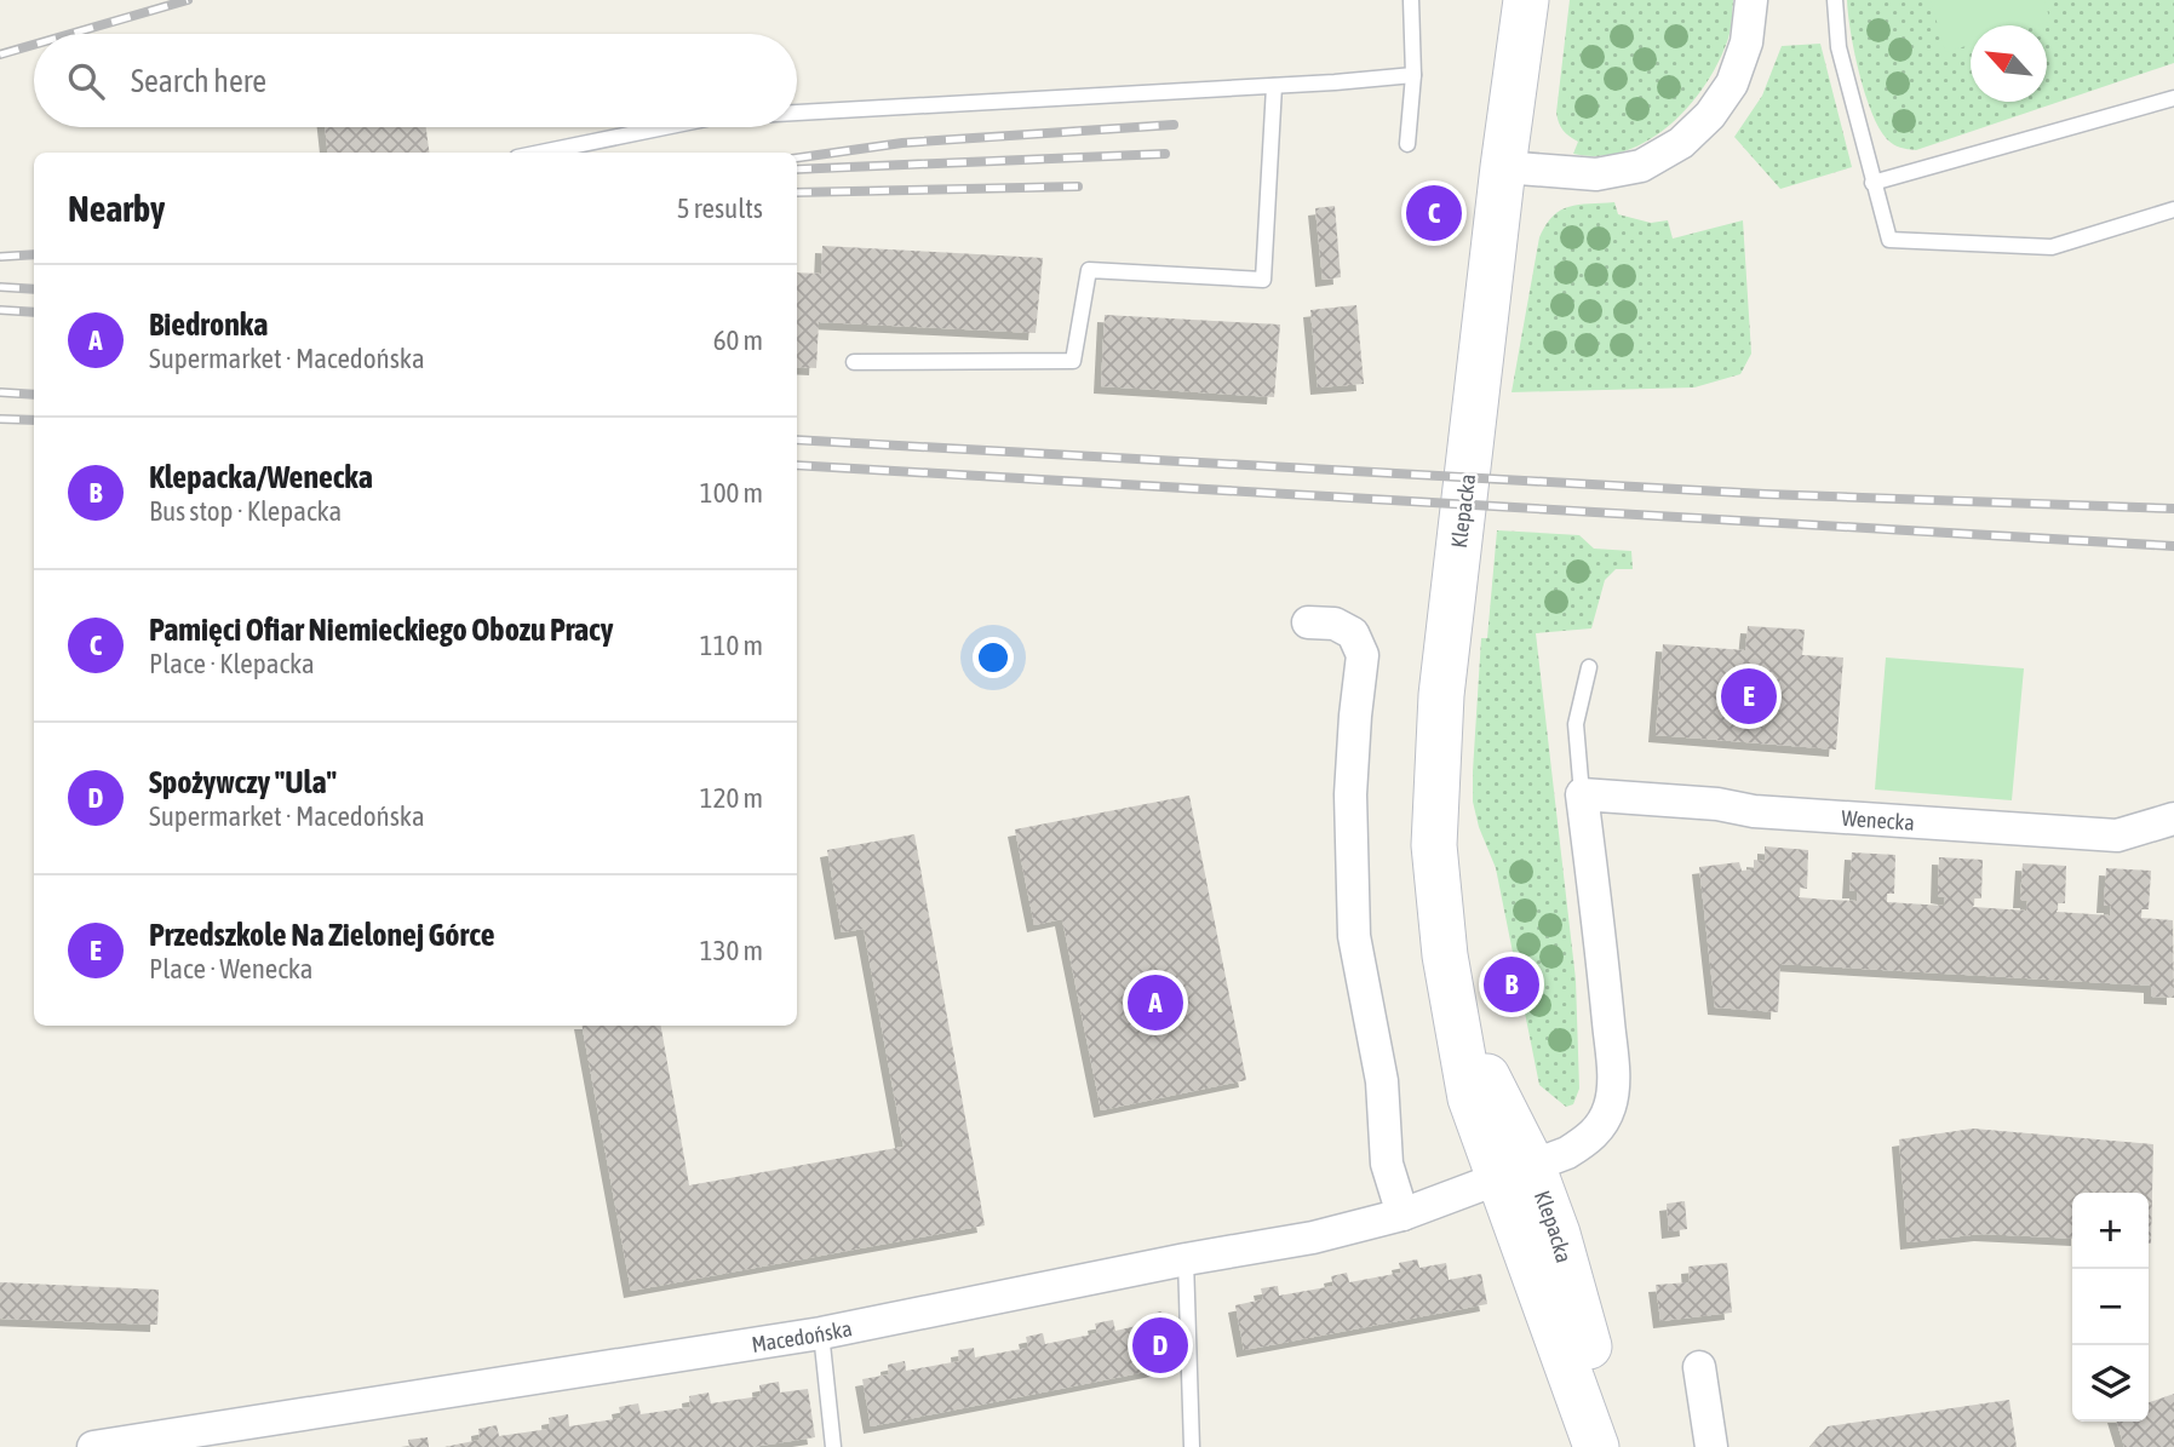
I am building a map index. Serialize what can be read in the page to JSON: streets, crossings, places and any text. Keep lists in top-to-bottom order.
{
  "streets": {
    "street": ["Klepacka", "Wenecka", "Macedońska"]
  },
  "crossings": [
    ["Klepacka", "Macedońska"],
    ["Wenecka", "Macedońska"]
  ],
  "north": "top left",
  "page": {
    "search": "Search here",
    "heading": ["Nearby", "5 results"],
    "pins": [
      "C",
      "E",
      "B",
      "A",
      "D"
    ],
    "list": [
      {
        "mark": "A",
        "name": "Biedronka",
        "note": "Supermarket · Macedońska",
        "value": "60 m"
      },
      {
        "mark": "B",
        "name": "Klepacka/Wenecka",
        "note": "Bus stop · Klepacka",
        "value": "100 m"
      },
      {
        "mark": "C",
        "name": "Pamięci Ofiar Niemieckiego Obozu Pracy",
        "note": "Place · Klepacka",
        "value": "110 m"
      },
      {
        "mark": "D",
        "name": "Spożywczy \"Ula\"",
        "note": "Supermarket · Macedońska",
        "value": "120 m"
      },
      {
        "mark": "E",
        "name": "Przedszkole Na Zielonej Górce",
        "note": "Place · Wenecka",
        "value": "130 m"
      }
    ],
    "map_buttons": ["+", "−"]
  }
}
